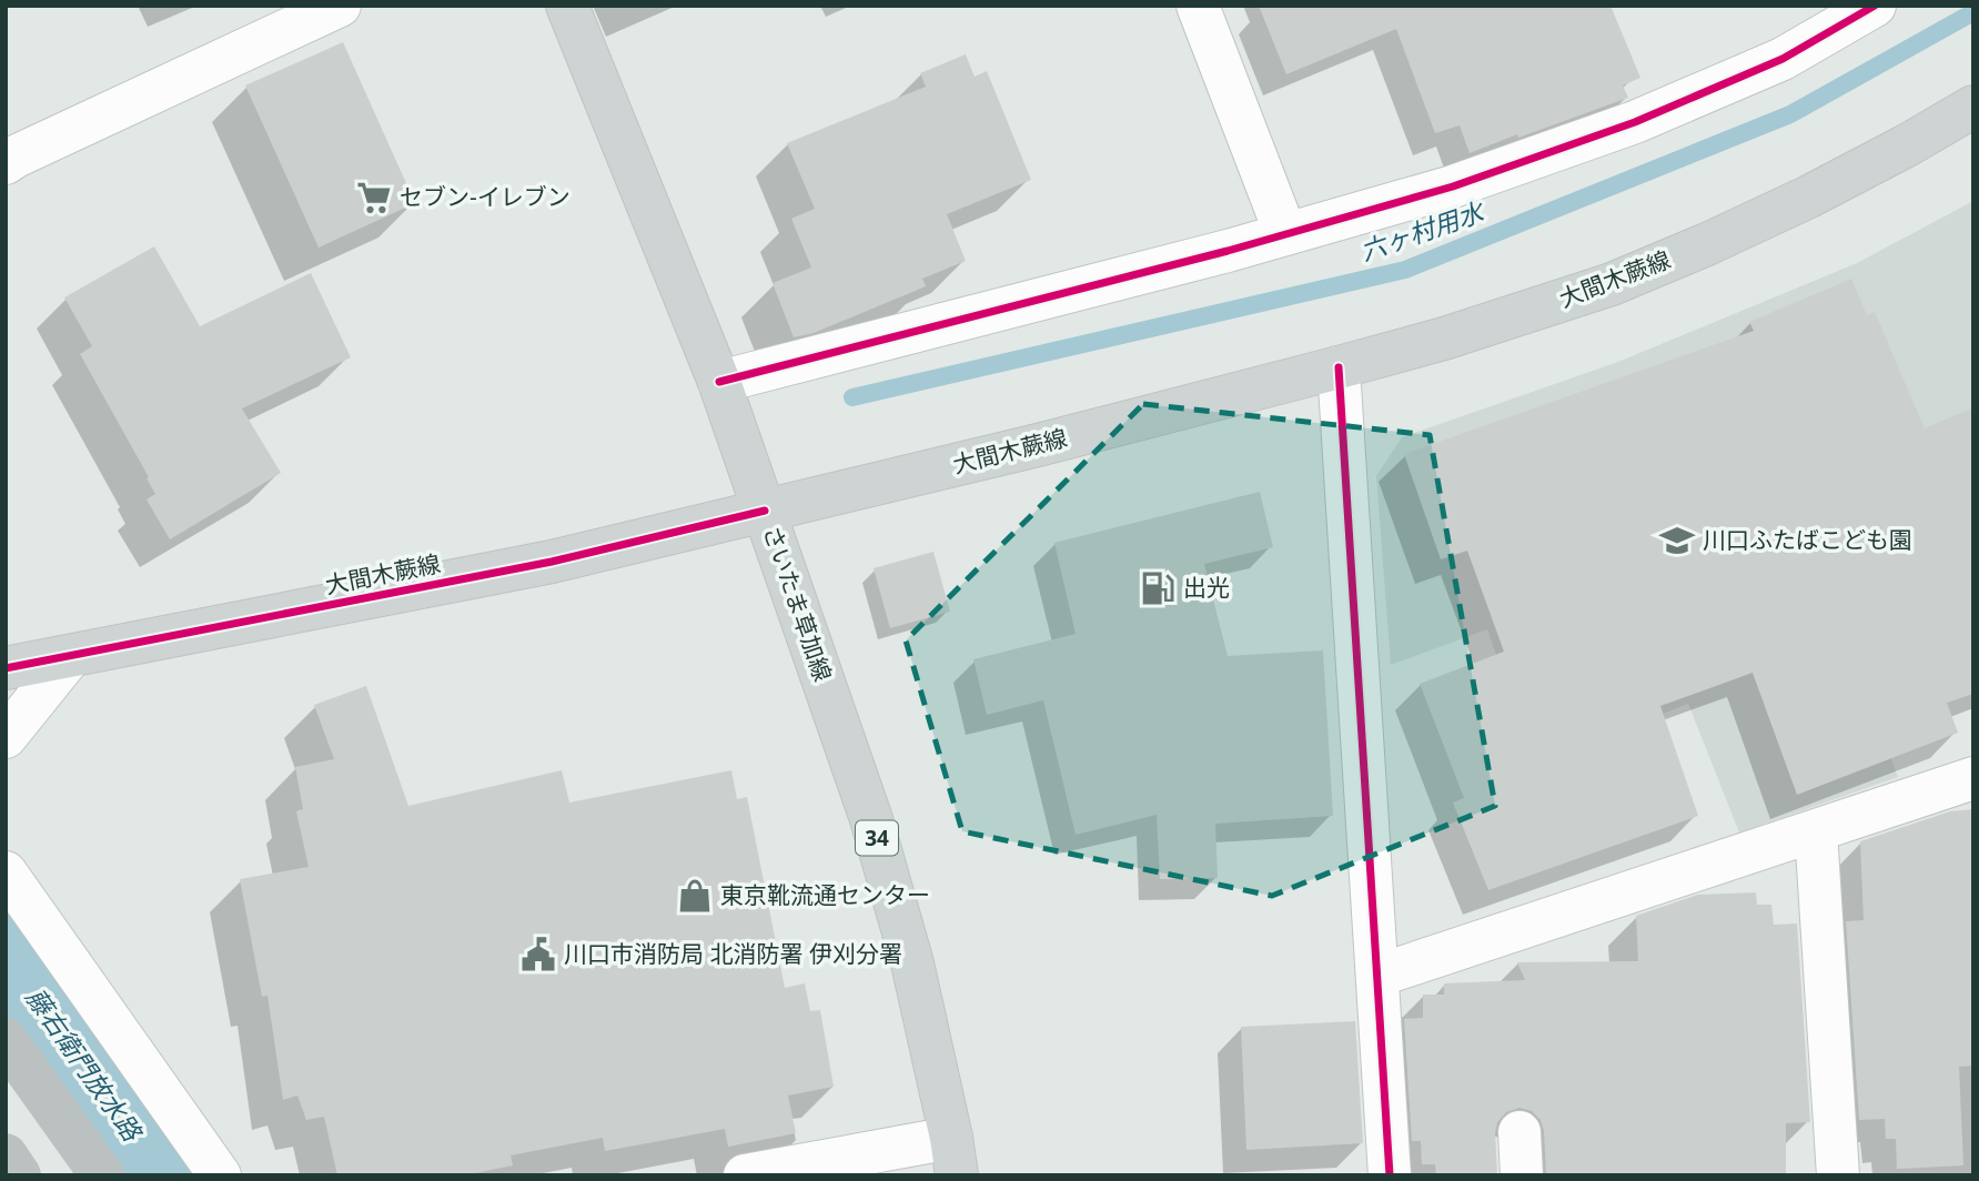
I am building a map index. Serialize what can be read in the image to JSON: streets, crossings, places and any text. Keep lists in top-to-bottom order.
{
  "streets": {
    "main road": ["大間木蕨線", "さいたま草加線", "34"]
  },
  "crossings": [
    ["大間木蕨線", "さいたま草加線"]
  ],
  "water": ["六ヶ村用水", "藤右衛門放水路"],
  "places": {
    "supermarket": ["セブン-イレブン"],
    "school or university": ["川口ふたばこども園"],
    "fuel station": ["出光"],
    "shop": ["東京靴流通センター"],
    "public building": ["川口市消防局 北消防署 伊刈分署"]
  }
}
